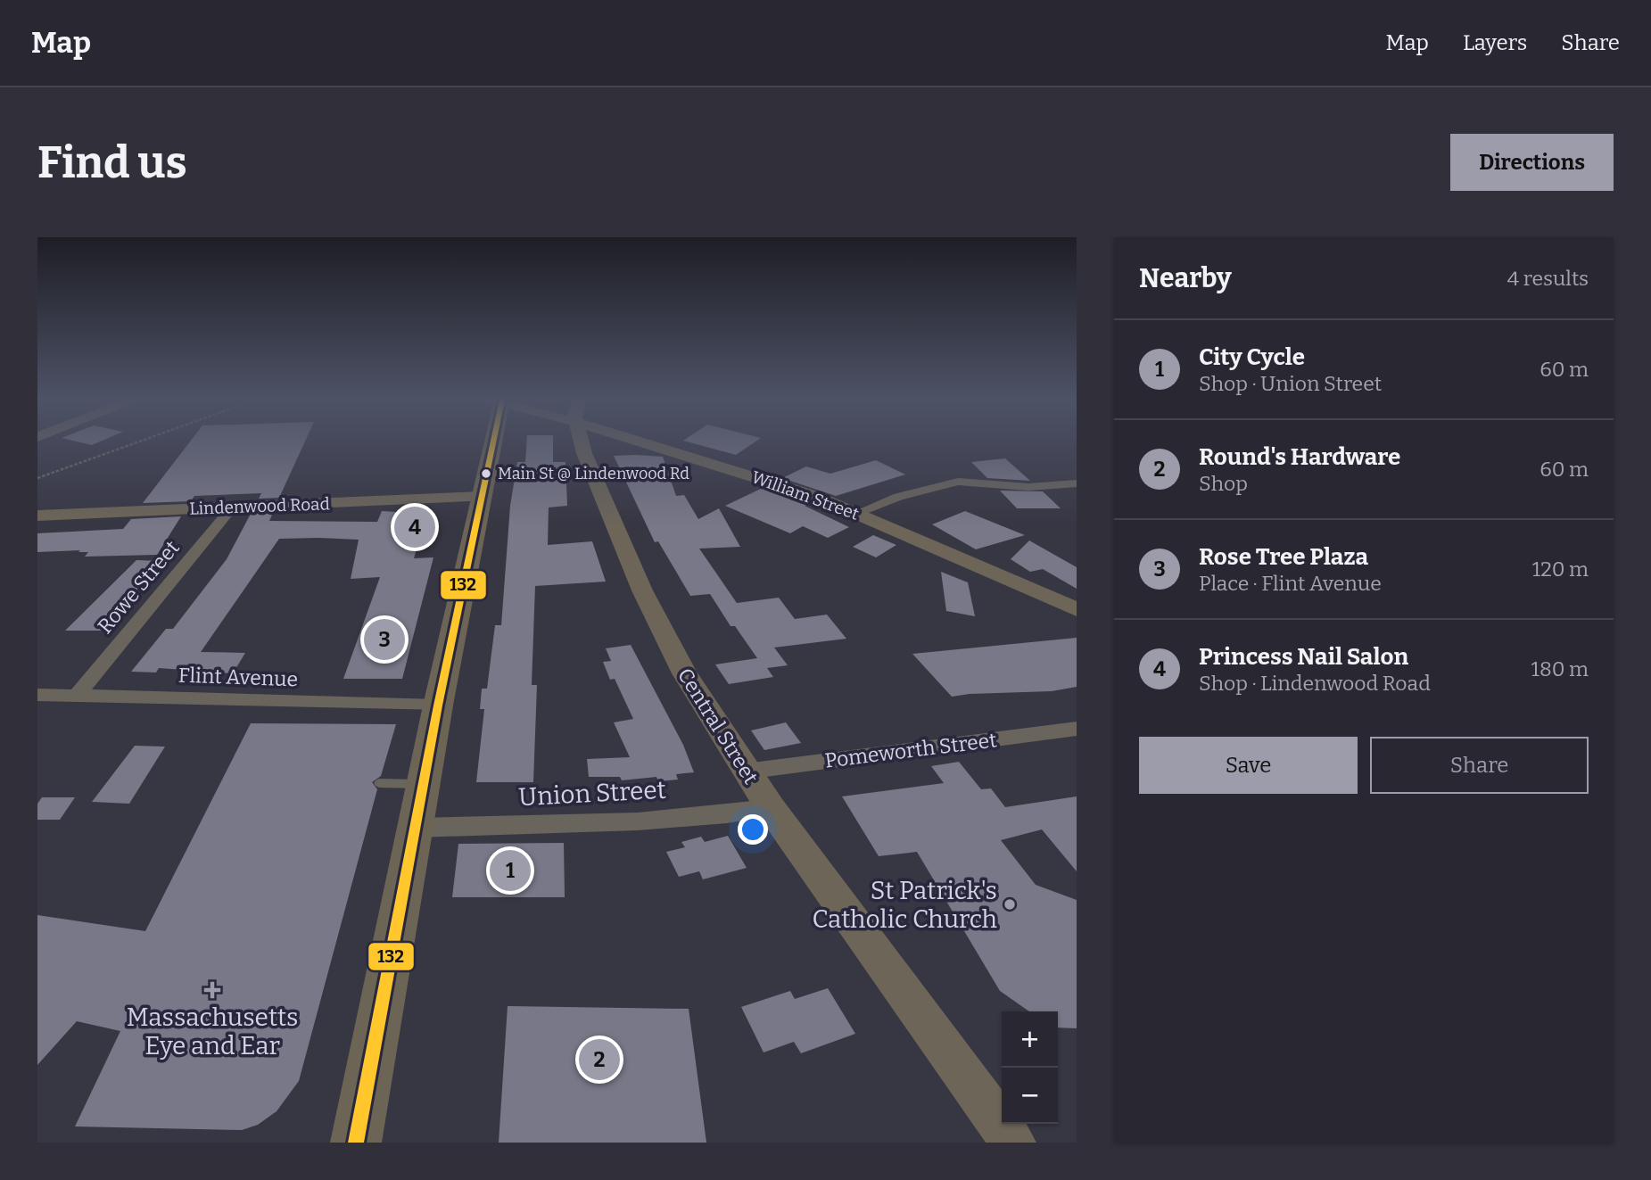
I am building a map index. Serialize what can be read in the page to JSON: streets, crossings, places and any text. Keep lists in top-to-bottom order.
{
  "streets": {
    "street": [
      "William Street",
      "Lindenwood Road",
      "Rowe Street",
      "Flint Avenue",
      "Central Street",
      "Pomeworth Street",
      "Union Street"
    ]
  },
  "crossings": [
    ["Lindenwood Road", "Rowe Street"],
    ["Rowe Street", "Flint Avenue"],
    ["Central Street", "Pomeworth Street"],
    ["Central Street", "Union Street"]
  ],
  "places": {
    "other": ["Main St @ Lindenwood Rd", "St Patrick's Catholic Church"],
    "health": ["Massachusetts Eye and Ear"]
  },
  "lines": ["transit line 132"],
  "page": {
    "header": "Map",
    "nav": ["Map", "Layers", "Share"],
    "buttons": [
      "Directions",
      ["Save", "Share"]
    ],
    "title": "Find us",
    "heading": ["Nearby", "4 results"],
    "list": [
      {
        "mark": "1",
        "name": "City Cycle",
        "note": "Shop · Union Street",
        "value": "60 m"
      },
      {
        "mark": "2",
        "name": "Round's Hardware",
        "note": "Shop",
        "value": "60 m"
      },
      {
        "mark": "3",
        "name": "Rose Tree Plaza",
        "note": "Place · Flint Avenue",
        "value": "120 m"
      },
      {
        "mark": "4",
        "name": "Princess Nail Salon",
        "note": "Shop · Lindenwood Road",
        "value": "180 m"
      }
    ],
    "pins": [
      "4",
      "3",
      "1",
      "2"
    ],
    "map_buttons": ["+", "−"]
  }
}
